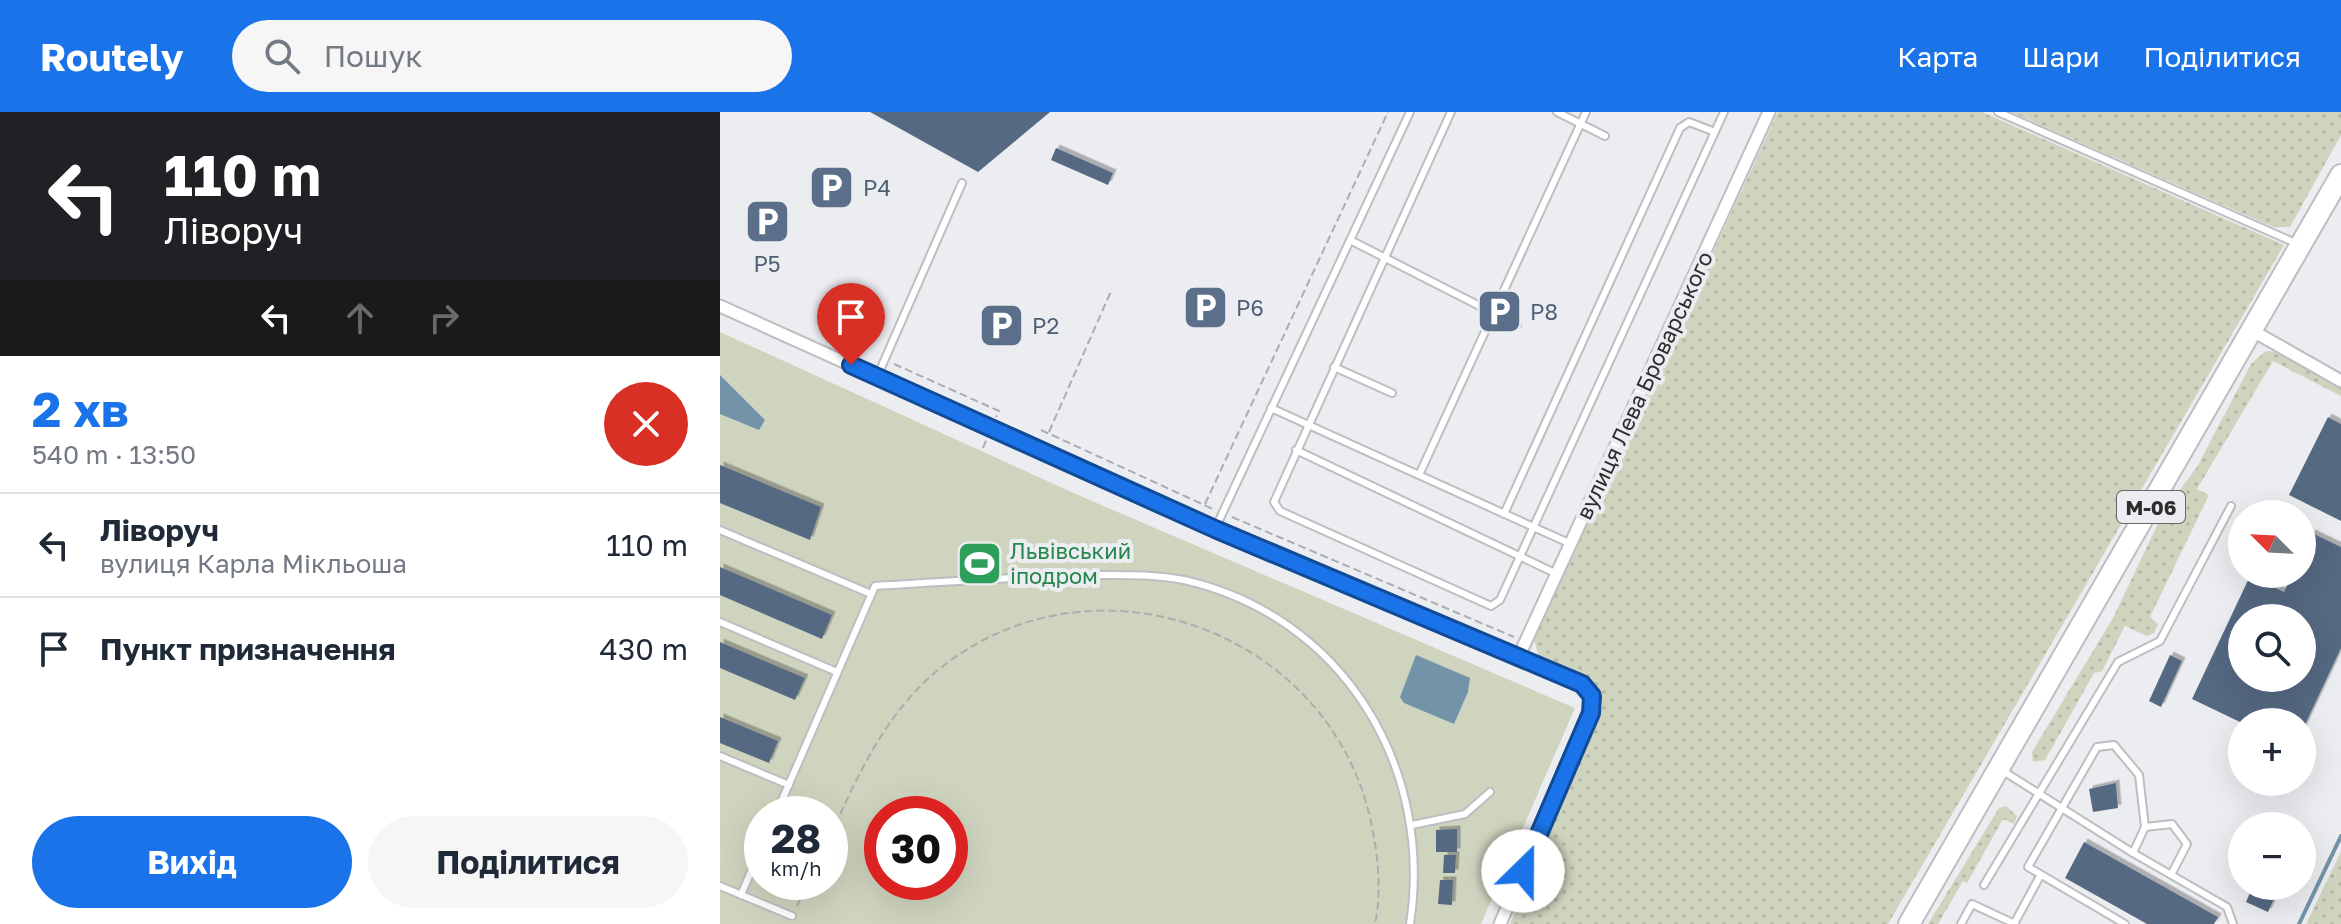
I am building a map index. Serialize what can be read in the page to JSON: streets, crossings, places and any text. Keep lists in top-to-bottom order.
{
  "streets": {
    "highway": ["М-06"],
    "street": ["вулиця Лева Броварського"]
  },
  "places": {
    "parking": [
      "P4",
      "P5",
      "P6",
      "P8",
      "P2"
    ],
    "sports": ["Львівський іподром"]
  },
  "north": "top left",
  "page": {
    "header": "Routely",
    "search": "Пошук",
    "nav": ["Карта", "Шари", "Поділитися"],
    "turn": ["110 m", "Ліворуч"],
    "heading": ["2 хв", "540 m · 13:50"],
    "list": [
      {
        "name": "Ліворуч",
        "note": "вулиця Карла Мікльоша",
        "value": "110 m"
      },
      {
        "name": "Пункт призначення",
        "value": "430 m"
      }
    ],
    "map_buttons": ["+", "−"],
    "speed": "28 km/h",
    "limit": "30",
    "buttons": ["Вихід", "Поділитися"]
  }
}
